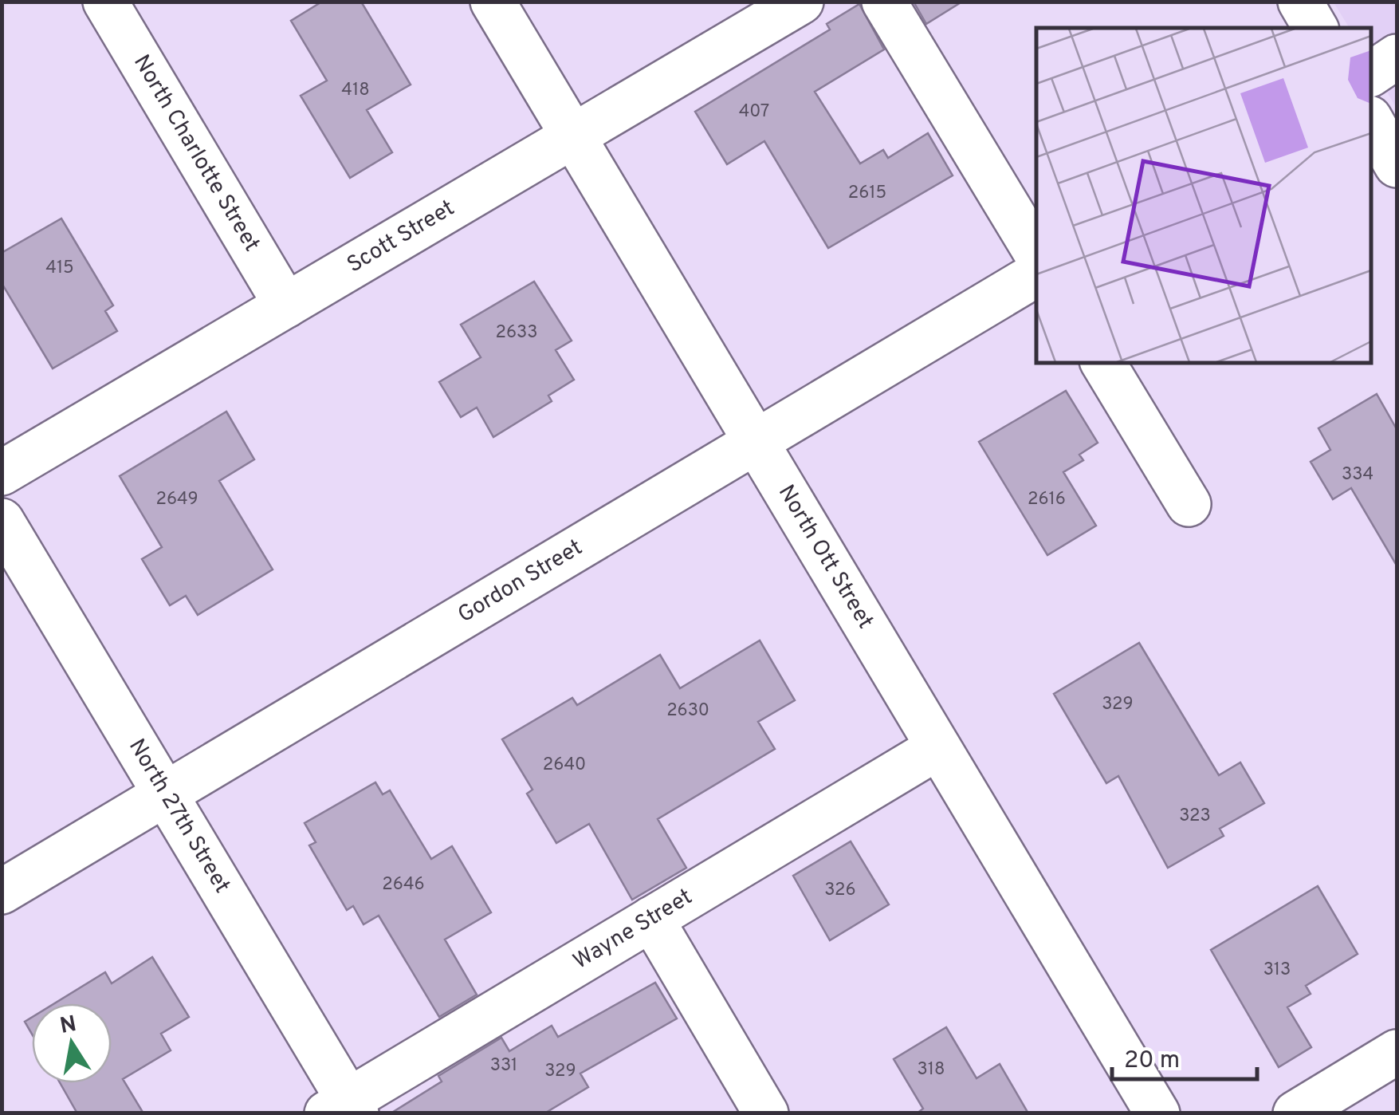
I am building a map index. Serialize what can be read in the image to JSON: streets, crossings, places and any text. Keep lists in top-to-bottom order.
{
  "streets": {
    "street": [
      "North Charlotte Street",
      "Scott Street",
      "North Ott Street",
      "Gordon Street",
      "North 27th Street",
      "Wayne Street"
    ]
  },
  "crossings": [
    ["North Charlotte Street", "Scott Street"],
    ["Scott Street", "North Ott Street"],
    ["North Ott Street", "Gordon Street"],
    ["North Ott Street", "Wayne Street"],
    ["Gordon Street", "North 27th Street"],
    ["North 27th Street", "Wayne Street"]
  ],
  "house_numbers": [
    "418",
    "407",
    "2615",
    "415",
    "2633",
    "334",
    "2649",
    "2616",
    "329",
    "2630",
    "2640",
    "323",
    "2646",
    "326",
    "313",
    "331",
    "318",
    "329"
  ],
  "scale_bar": "20 m",
  "north": "top"
}
